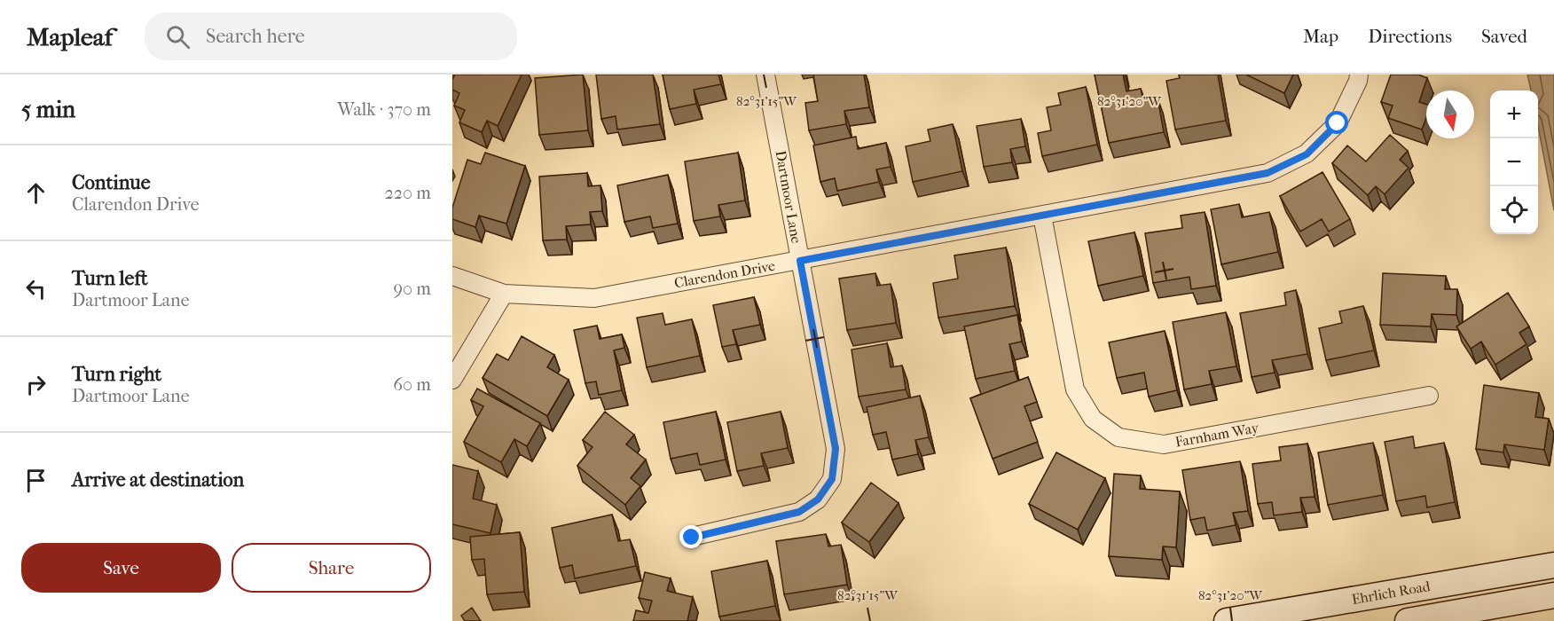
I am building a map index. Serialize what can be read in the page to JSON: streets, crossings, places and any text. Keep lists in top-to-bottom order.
{
  "streets": {
    "main road": ["Ehrlich Road"],
    "street": ["Dartmoor Lane", "Clarendon Drive", "Farnham Way"]
  },
  "crossings": [
    ["Dartmoor Lane", "Clarendon Drive"],
    ["Clarendon Drive", "Farnham Way"]
  ],
  "north": "bottom",
  "page": {
    "header": "Mapleaf",
    "search": "Search here",
    "nav": ["Map", "Directions", "Saved"],
    "heading": ["5 min", "Walk · 370 m"],
    "map_buttons": ["+", "−"],
    "list": [
      ["Continue", "Clarendon Drive", "220 m"],
      ["Turn left", "Dartmoor Lane", "90 m"],
      ["Turn right", "Dartmoor Lane", "60 m"],
      "Arrive at destination"
    ],
    "buttons": ["Save", "Share"]
  },
  "coordinates": ["82°31'15\"W", "82°31'20\"W"]
}
